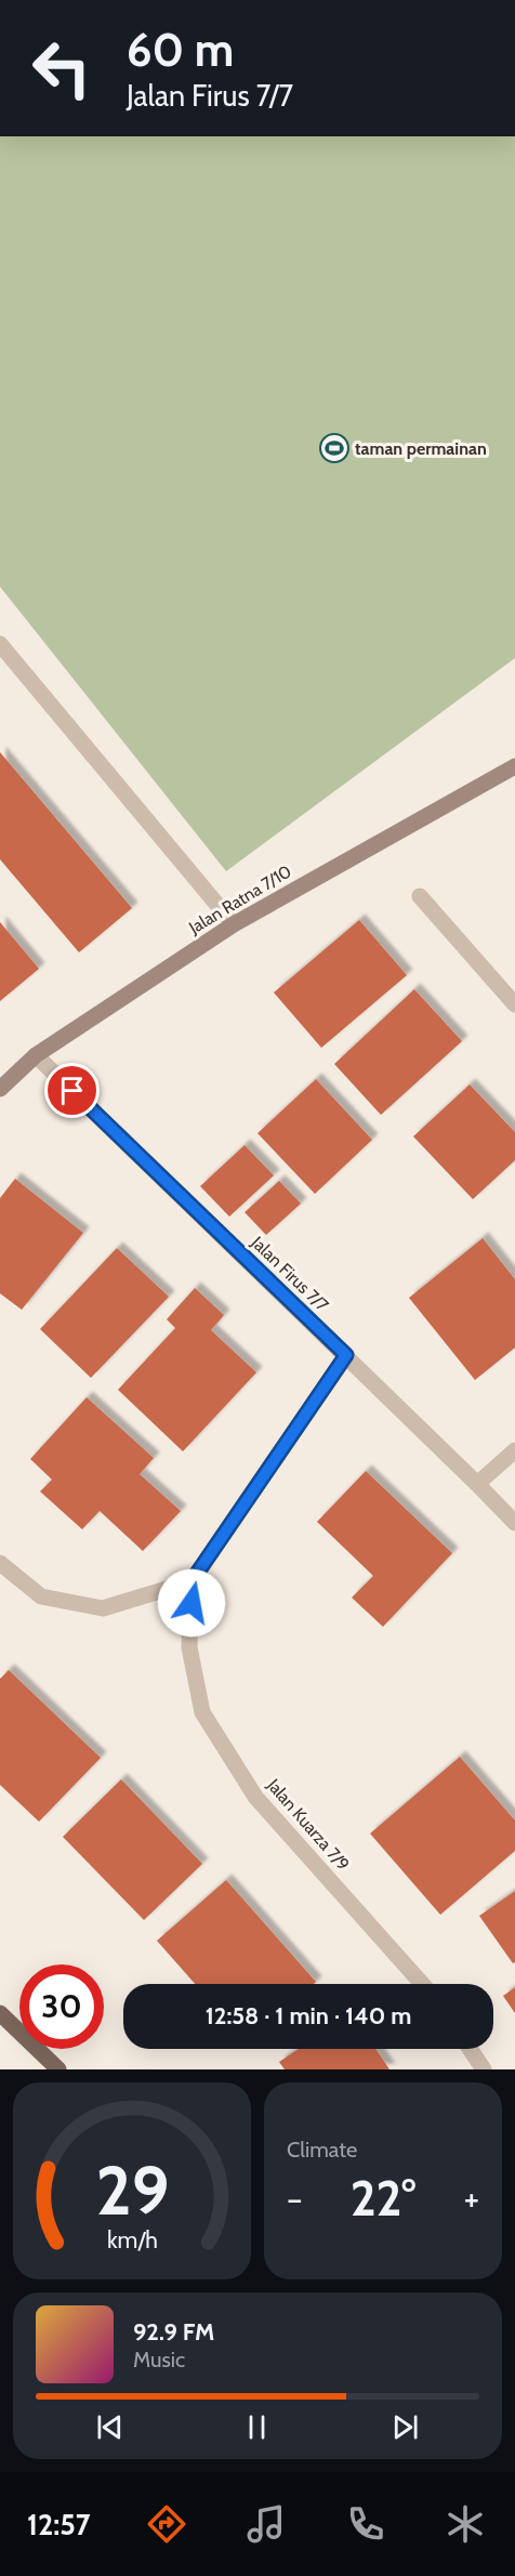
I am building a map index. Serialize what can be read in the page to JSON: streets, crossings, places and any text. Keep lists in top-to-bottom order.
{
  "streets": {
    "street": ["Jalan Ratna 7/10", "Jalan Firus 7/7", "Jalan Kuarza 7/9"]
  },
  "crossings": [
    ["Jalan Ratna 7/10", "Jalan Firus 7/7"]
  ],
  "places": {
    "sports": ["taman permainan"]
  },
  "page": {
    "turn": ["60 m", "Jalan Firus 7/7"],
    "limit": "30",
    "trip": "12:58 · 1 min · 140 m",
    "tile": "Climate",
    "heat": ["−", "22°", "+"],
    "song": ["92.9 FM", "Music"],
    "tabs": "12:57",
    "gauge": ["29", "km/h"]
  }
}
